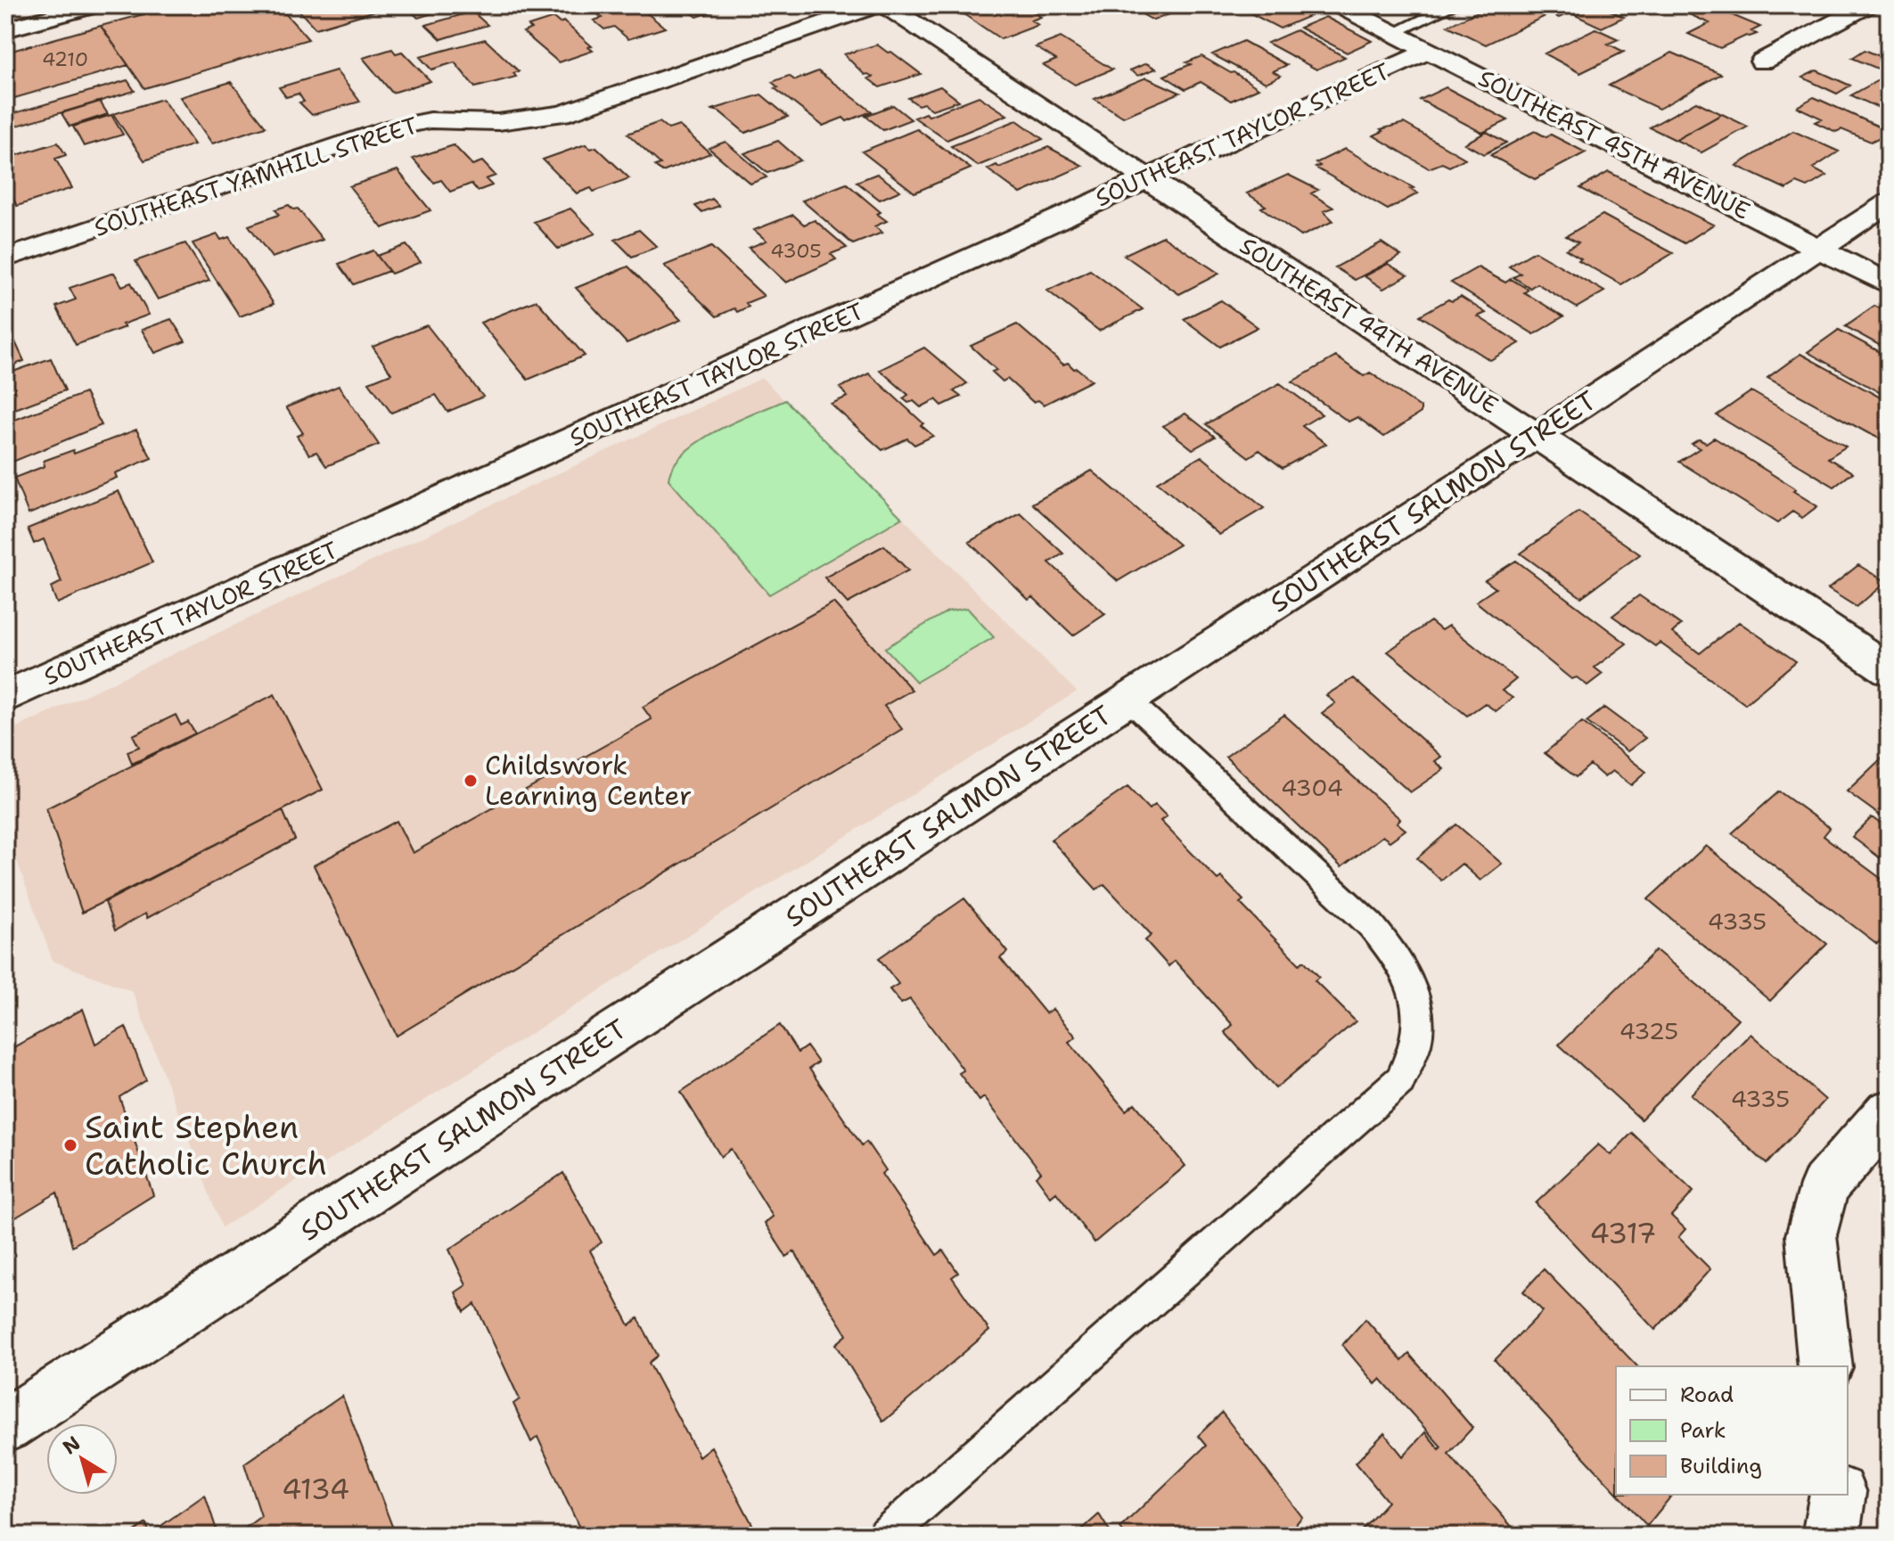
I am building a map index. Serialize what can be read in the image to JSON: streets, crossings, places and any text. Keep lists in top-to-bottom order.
{
  "streets": {
    "street": [
      "SOUTHEAST TAYLOR STREET",
      "SOUTHEAST 45TH AVENUE",
      "SOUTHEAST YAMHILL STREET",
      "SOUTHEAST 44TH AVENUE",
      "SOUTHEAST SALMON STREET"
    ]
  },
  "crossings": [
    ["SOUTHEAST TAYLOR STREET", "SOUTHEAST 45TH AVENUE"],
    ["SOUTHEAST TAYLOR STREET", "SOUTHEAST 44TH AVENUE"],
    ["SOUTHEAST 45TH AVENUE", "SOUTHEAST SALMON STREET"],
    ["SOUTHEAST 44TH AVENUE", "SOUTHEAST SALMON STREET"]
  ],
  "places": ["Childswork Learning Center", "Saint Stephen Catholic Church"],
  "house_numbers": [
    "4210",
    "4305",
    "4304",
    "4335",
    "4325",
    "4335",
    "4317",
    "4134"
  ],
  "legend": ["Road", "Park", "Building"],
  "north": "top left"
}
